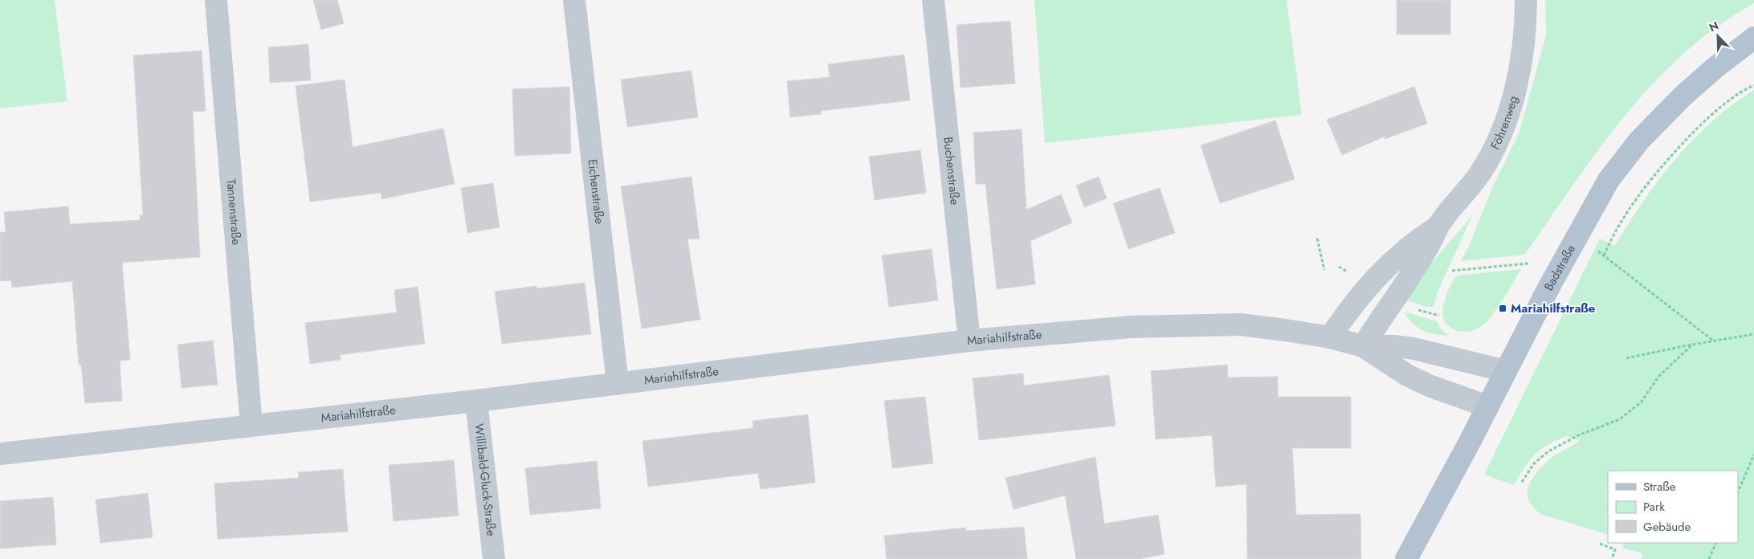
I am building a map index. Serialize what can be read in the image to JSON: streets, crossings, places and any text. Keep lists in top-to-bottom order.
{
  "streets": {
    "main road": ["Badstraße"],
    "street": [
      "Föhrenweg",
      "Buchenstraße",
      "Eichenstraße",
      "Tannenstraße",
      "Mariahilfstraße",
      "Willibald-Gluck-Straße"
    ]
  },
  "crossings": [
    ["Föhrenweg", "Mariahilfstraße"],
    ["Buchenstraße", "Mariahilfstraße"],
    ["Eichenstraße", "Mariahilfstraße"],
    ["Tannenstraße", "Mariahilfstraße"],
    ["Badstraße", "Mariahilfstraße"],
    ["Mariahilfstraße", "Willibald-Gluck-Straße"]
  ],
  "places": {
    "transit": ["Mariahilfstraße"]
  },
  "legend": ["Straße", "Park", "Gebäude"],
  "north": "top left"
}
